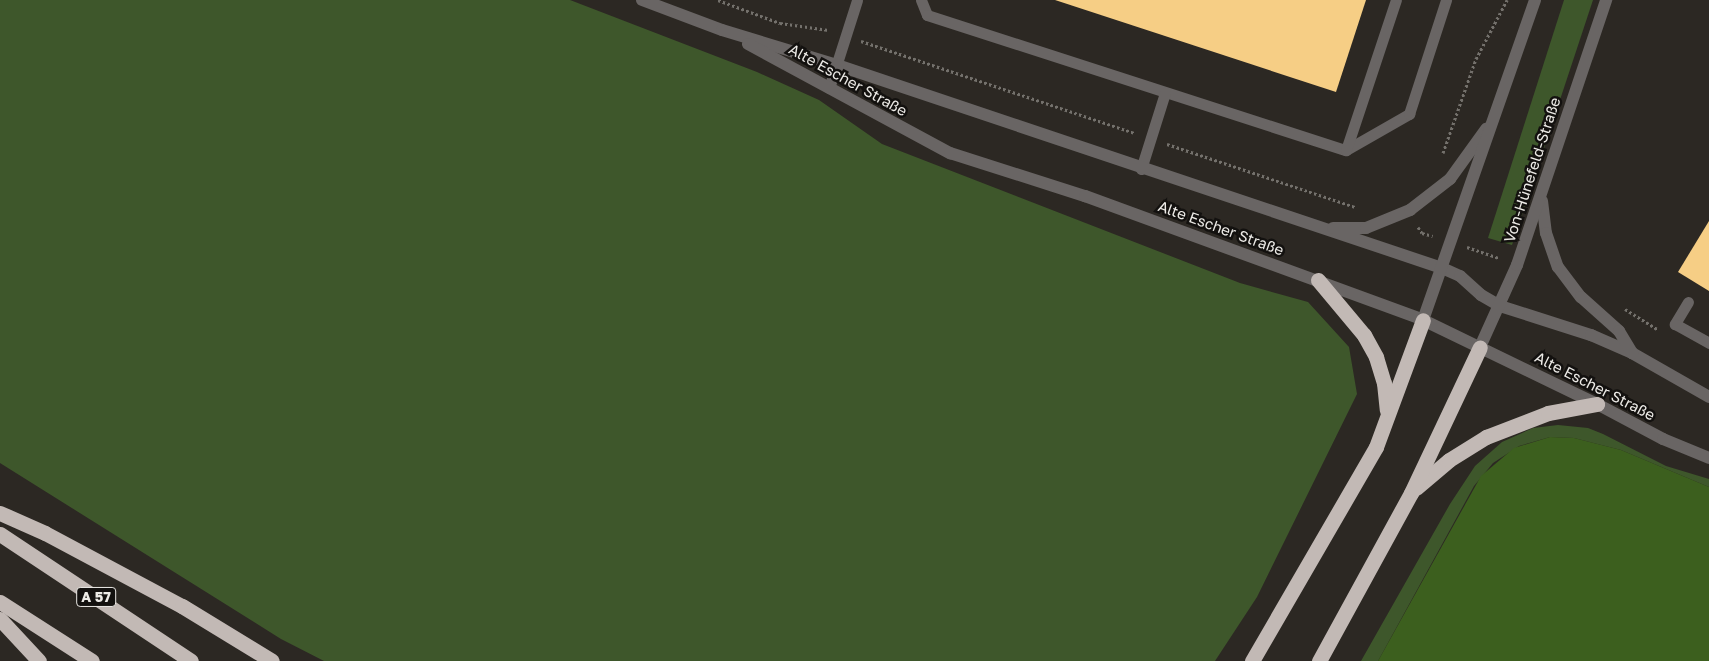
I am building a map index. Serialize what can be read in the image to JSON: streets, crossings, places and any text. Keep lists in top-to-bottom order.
{
  "streets": {
    "highway": ["A 57"],
    "street": ["Alte Escher Straße", "Von-Hünefeld-Straße"]
  },
  "crossings": [
    ["Alte Escher Straße", "Von-Hünefeld-Straße"]
  ]
}
